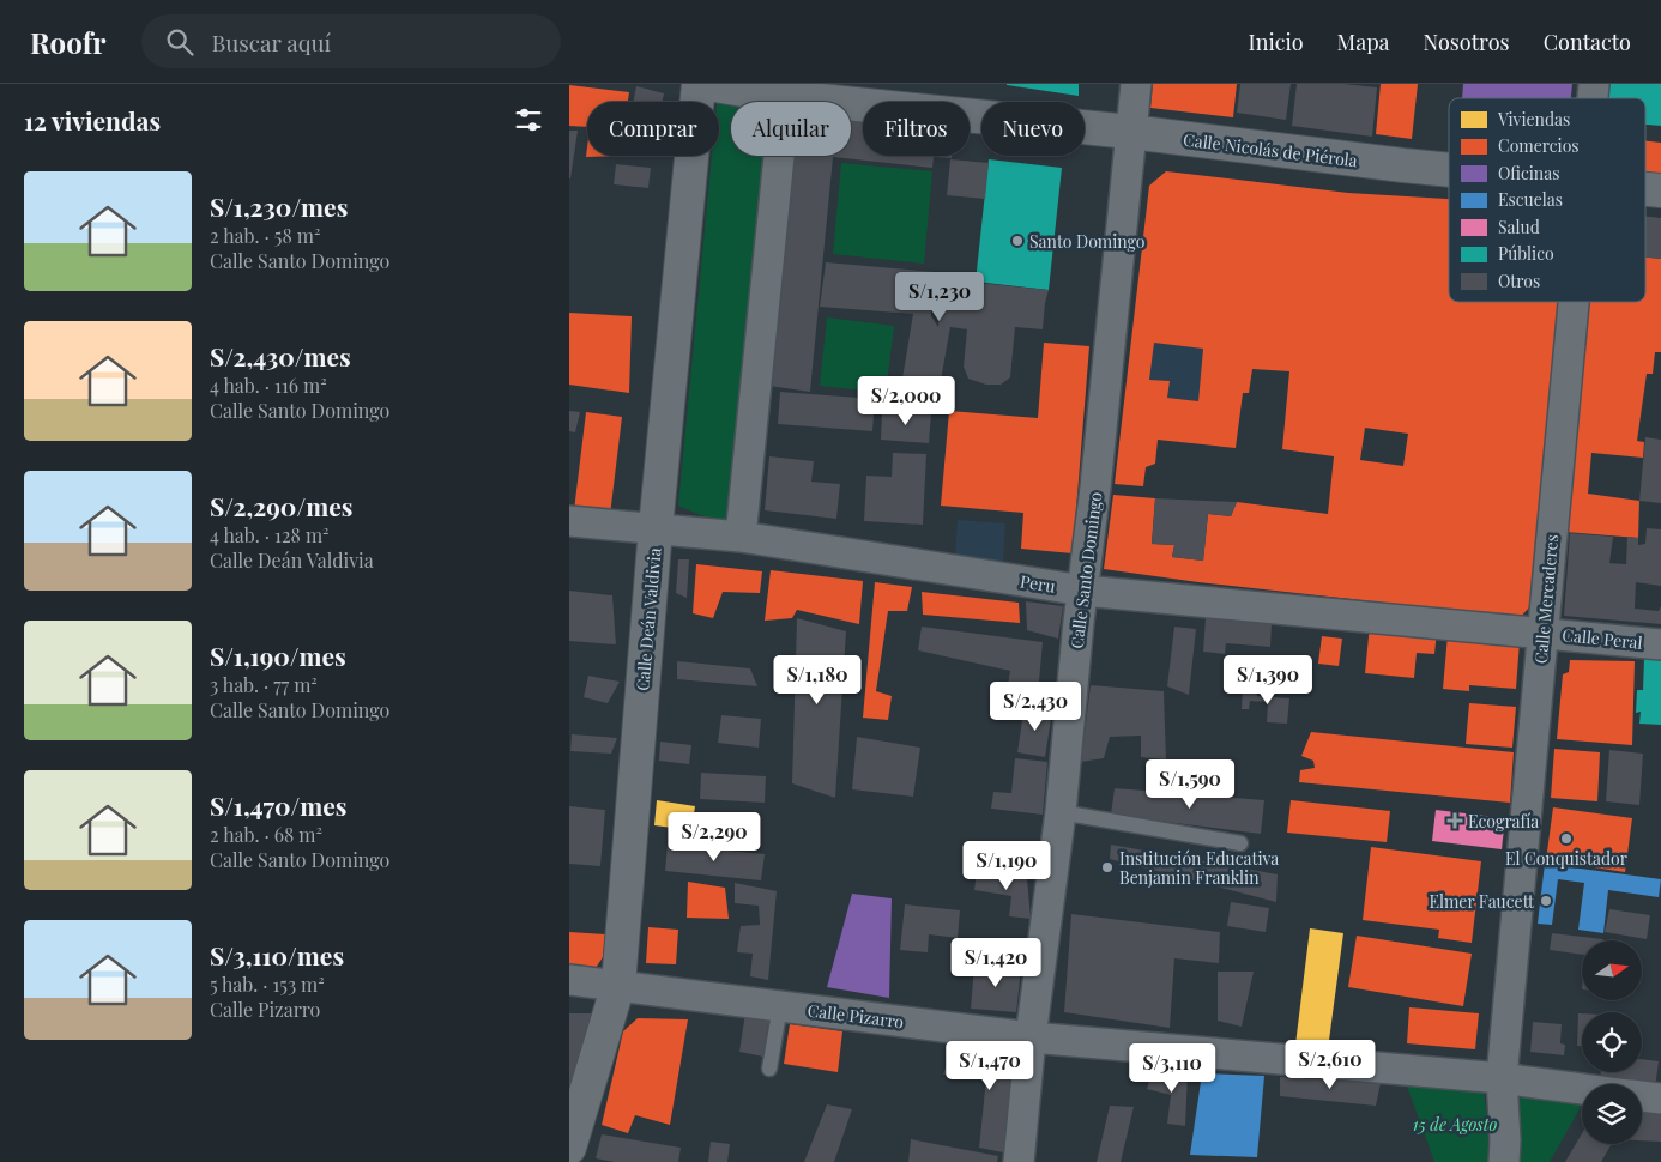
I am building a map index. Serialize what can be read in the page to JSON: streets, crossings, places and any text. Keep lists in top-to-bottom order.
{
  "streets": {
    "street": [
      "Calle Nicolás de Piérola",
      "Calle Santo Domingo",
      "Peru",
      "Calle Mercaderes",
      "Calle Deán Valdivia",
      "Calle Peral",
      "Calle Pizarro"
    ]
  },
  "crossings": [
    ["Calle Nicolás de Piérola", "Calle Santo Domingo"],
    ["Calle Santo Domingo", "Peru"],
    ["Calle Santo Domingo", "Calle Pizarro"],
    ["Peru", "Calle Mercaderes"],
    ["Peru", "Calle Deán Valdivia"],
    ["Peru", "Calle Peral"],
    ["Calle Mercaderes", "Calle Peral"],
    ["Calle Mercaderes", "Calle Pizarro"],
    ["Calle Deán Valdivia", "Calle Pizarro"]
  ],
  "parks": ["15 de Agosto"],
  "places": {
    "other": [
      "Santo Domingo",
      "El Conquistador",
      "Institución Educativa Benjamin Franklin",
      "Elmer Faucett"
    ],
    "health": ["Ecografía"]
  },
  "legend": [
    "Viviendas",
    "Comercios",
    "Oficinas",
    "Escuelas",
    "Salud",
    "Público",
    "Otros"
  ],
  "north": "right",
  "page": {
    "header": "Roofr",
    "search": "Buscar aquí",
    "nav": [
      "Inicio",
      "Mapa",
      "Nosotros",
      "Contacto"
    ],
    "heading": "12 viviendas",
    "chip": [
      "Comprar",
      "Alquilar",
      "Filtros",
      "Nuevo"
    ],
    "list": [
      {
        "name": "S/1,230/mes",
        "note": "2 hab. · 58 m² · Calle Santo Domingo"
      },
      {
        "name": "S/2,430/mes",
        "note": "4 hab. · 116 m² · Calle Santo Domingo"
      },
      {
        "name": "S/2,290/mes",
        "note": "4 hab. · 128 m² · Calle Deán Valdivia"
      },
      {
        "name": "S/1,190/mes",
        "note": "3 hab. · 77 m² · Calle Santo Domingo"
      },
      {
        "name": "S/1,470/mes",
        "note": "2 hab. · 68 m² · Calle Santo Domingo"
      },
      {
        "name": "S/3,110/mes",
        "note": "5 hab. · 153 m² · Calle Pizarro"
      }
    ],
    "price": [
      "S/1,230",
      "S/2,000",
      "S/1,180",
      "S/1,390",
      "S/2,430",
      "S/1,590",
      "S/2,290",
      "S/1,190",
      "S/1,420",
      "S/2,610",
      "S/1,470",
      "S/3,110"
    ]
  }
}
